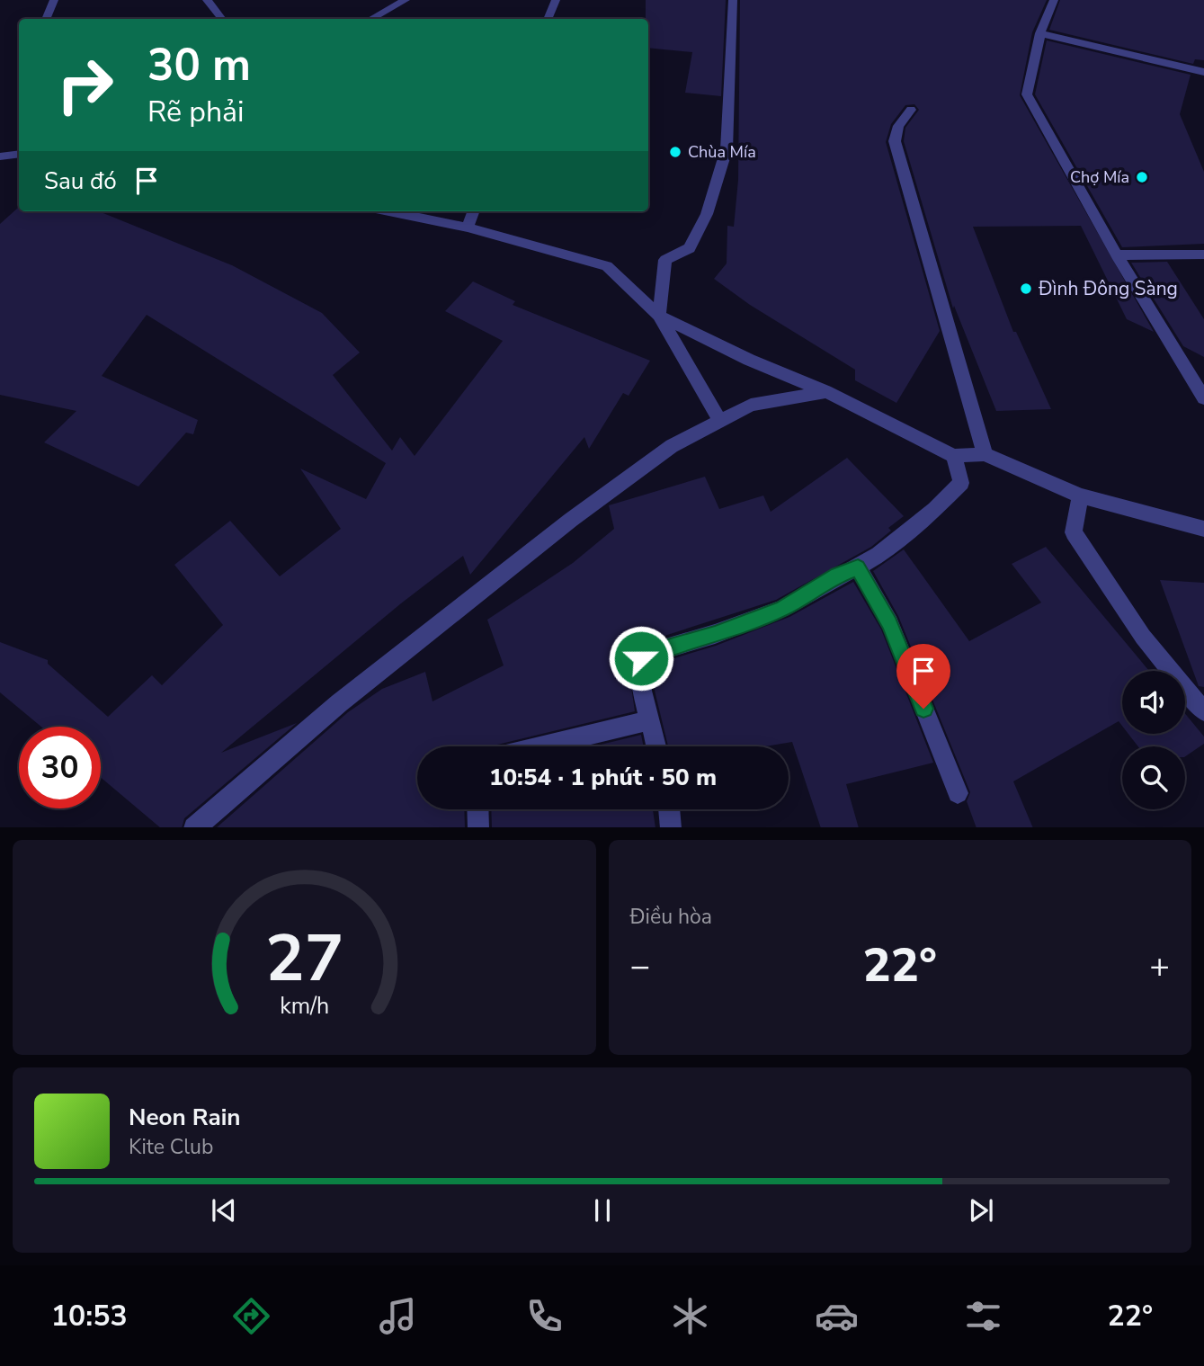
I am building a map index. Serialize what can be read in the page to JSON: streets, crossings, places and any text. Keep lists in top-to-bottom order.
{
  "places": ["Chùa Mía", "Chợ Mía", "Đình Đông Sàng"],
  "page": {
    "turn": ["30 m", "Rẽ phải"],
    "then": "Sau đó",
    "limit": "30",
    "trip": "10:54 · 1 phút · 50 m",
    "tile": "Điều hòa",
    "heat": ["−", "22°", "+"],
    "song": ["Neon Rain", "Kite Club"],
    "tabs": ["10:53", "22°"],
    "gauge": ["27", "km/h"]
  }
}
